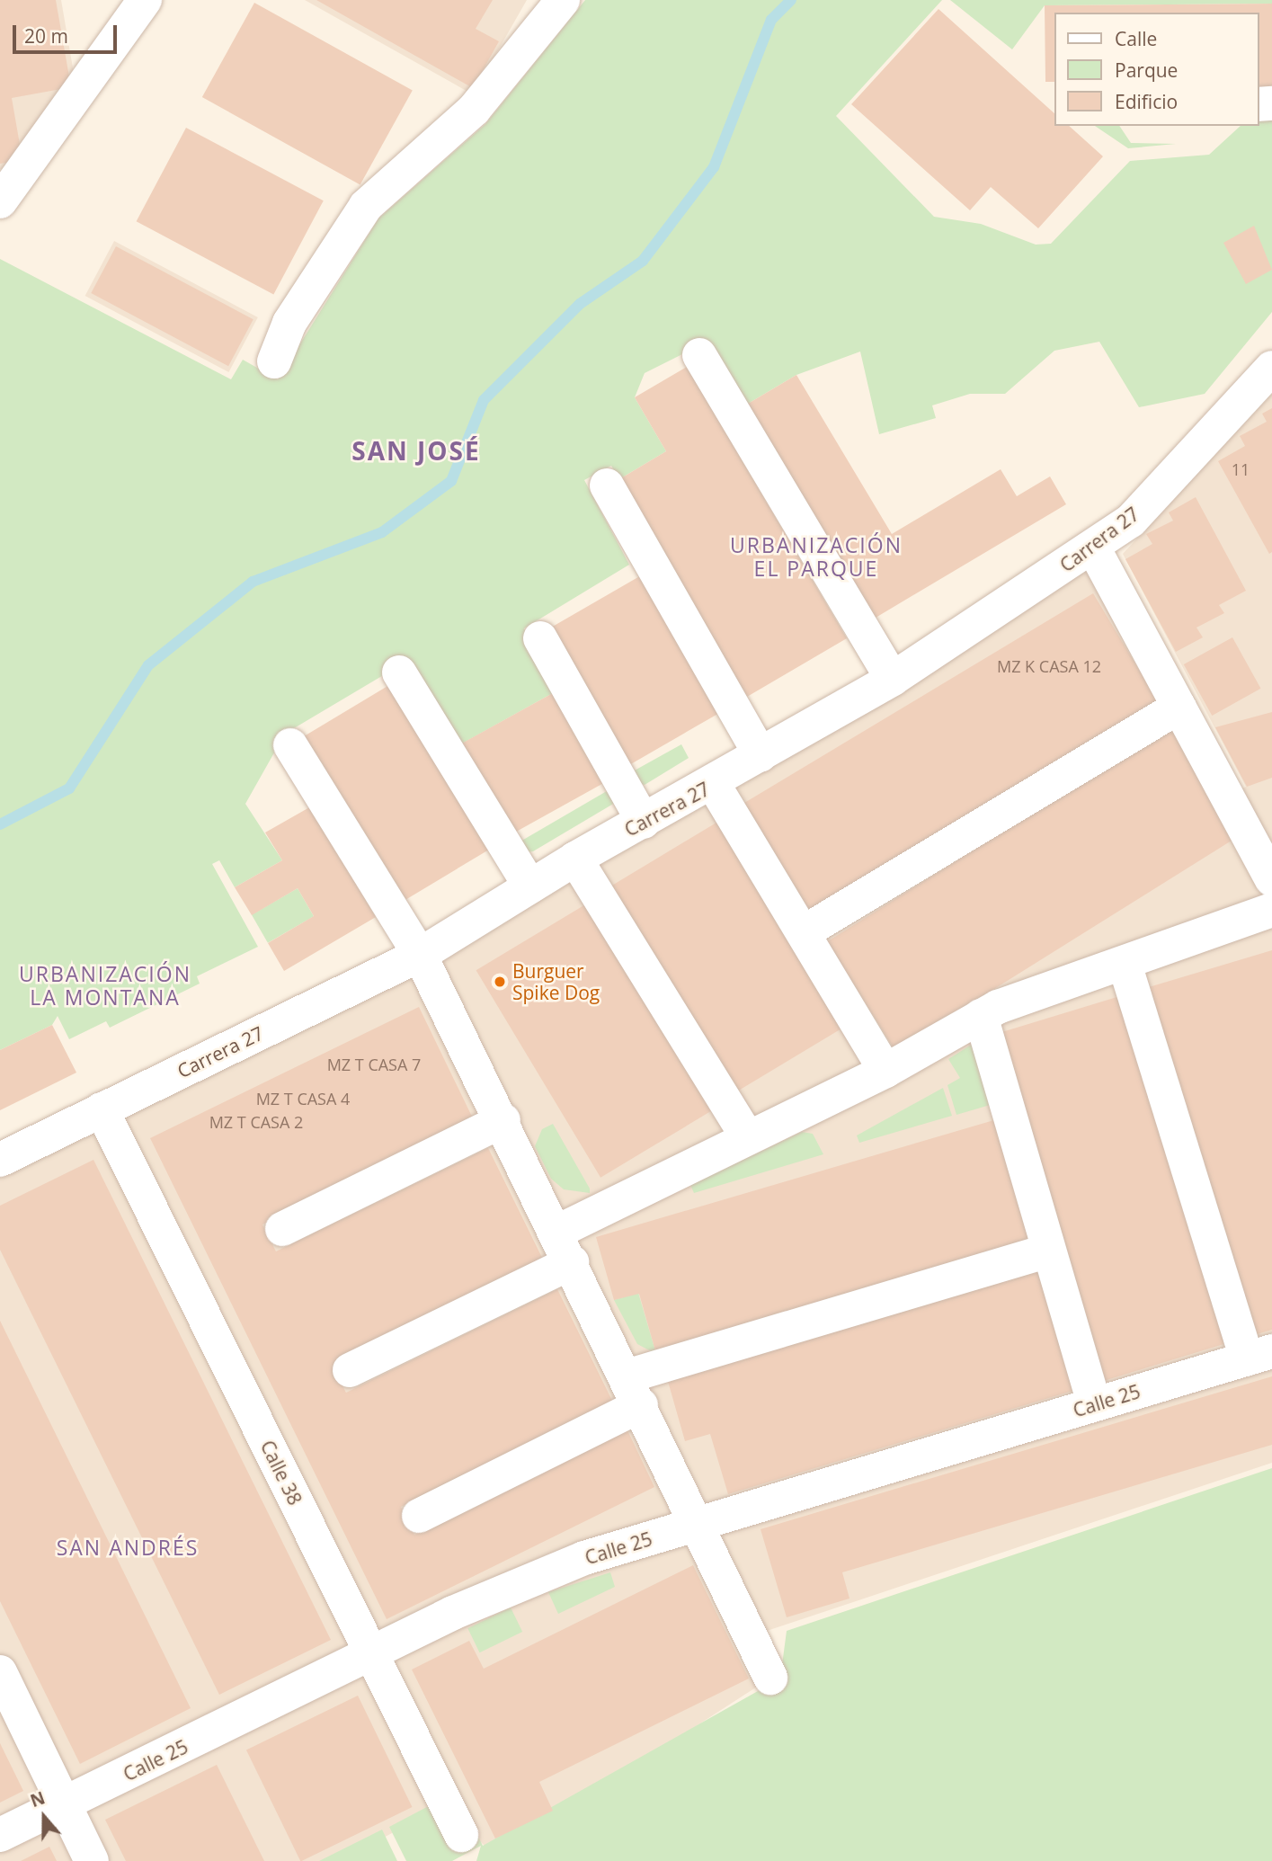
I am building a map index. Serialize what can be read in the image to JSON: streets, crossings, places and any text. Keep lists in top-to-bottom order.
{
  "streets": {
    "street": ["Carrera 27", "Calle 25", "Calle 38"]
  },
  "crossings": [
    ["Carrera 27", "Calle 38"],
    ["Calle 25", "Calle 38"]
  ],
  "districts": [
    "SAN JOSÉ",
    "URBANIZACIÓN EL PARQUE",
    "URBANIZACIÓN LA MONTANA",
    "SAN ANDRÉS"
  ],
  "places": ["Burguer Spike Dog"],
  "house_numbers": [
    "11",
    "MZ K CASA 12",
    "MZ T CASA 7",
    "MZ T CASA 4",
    "MZ T CASA 2"
  ],
  "legend": ["Calle", "Parque", "Edificio"],
  "scale_bar": "20 m",
  "north": "top"
}
